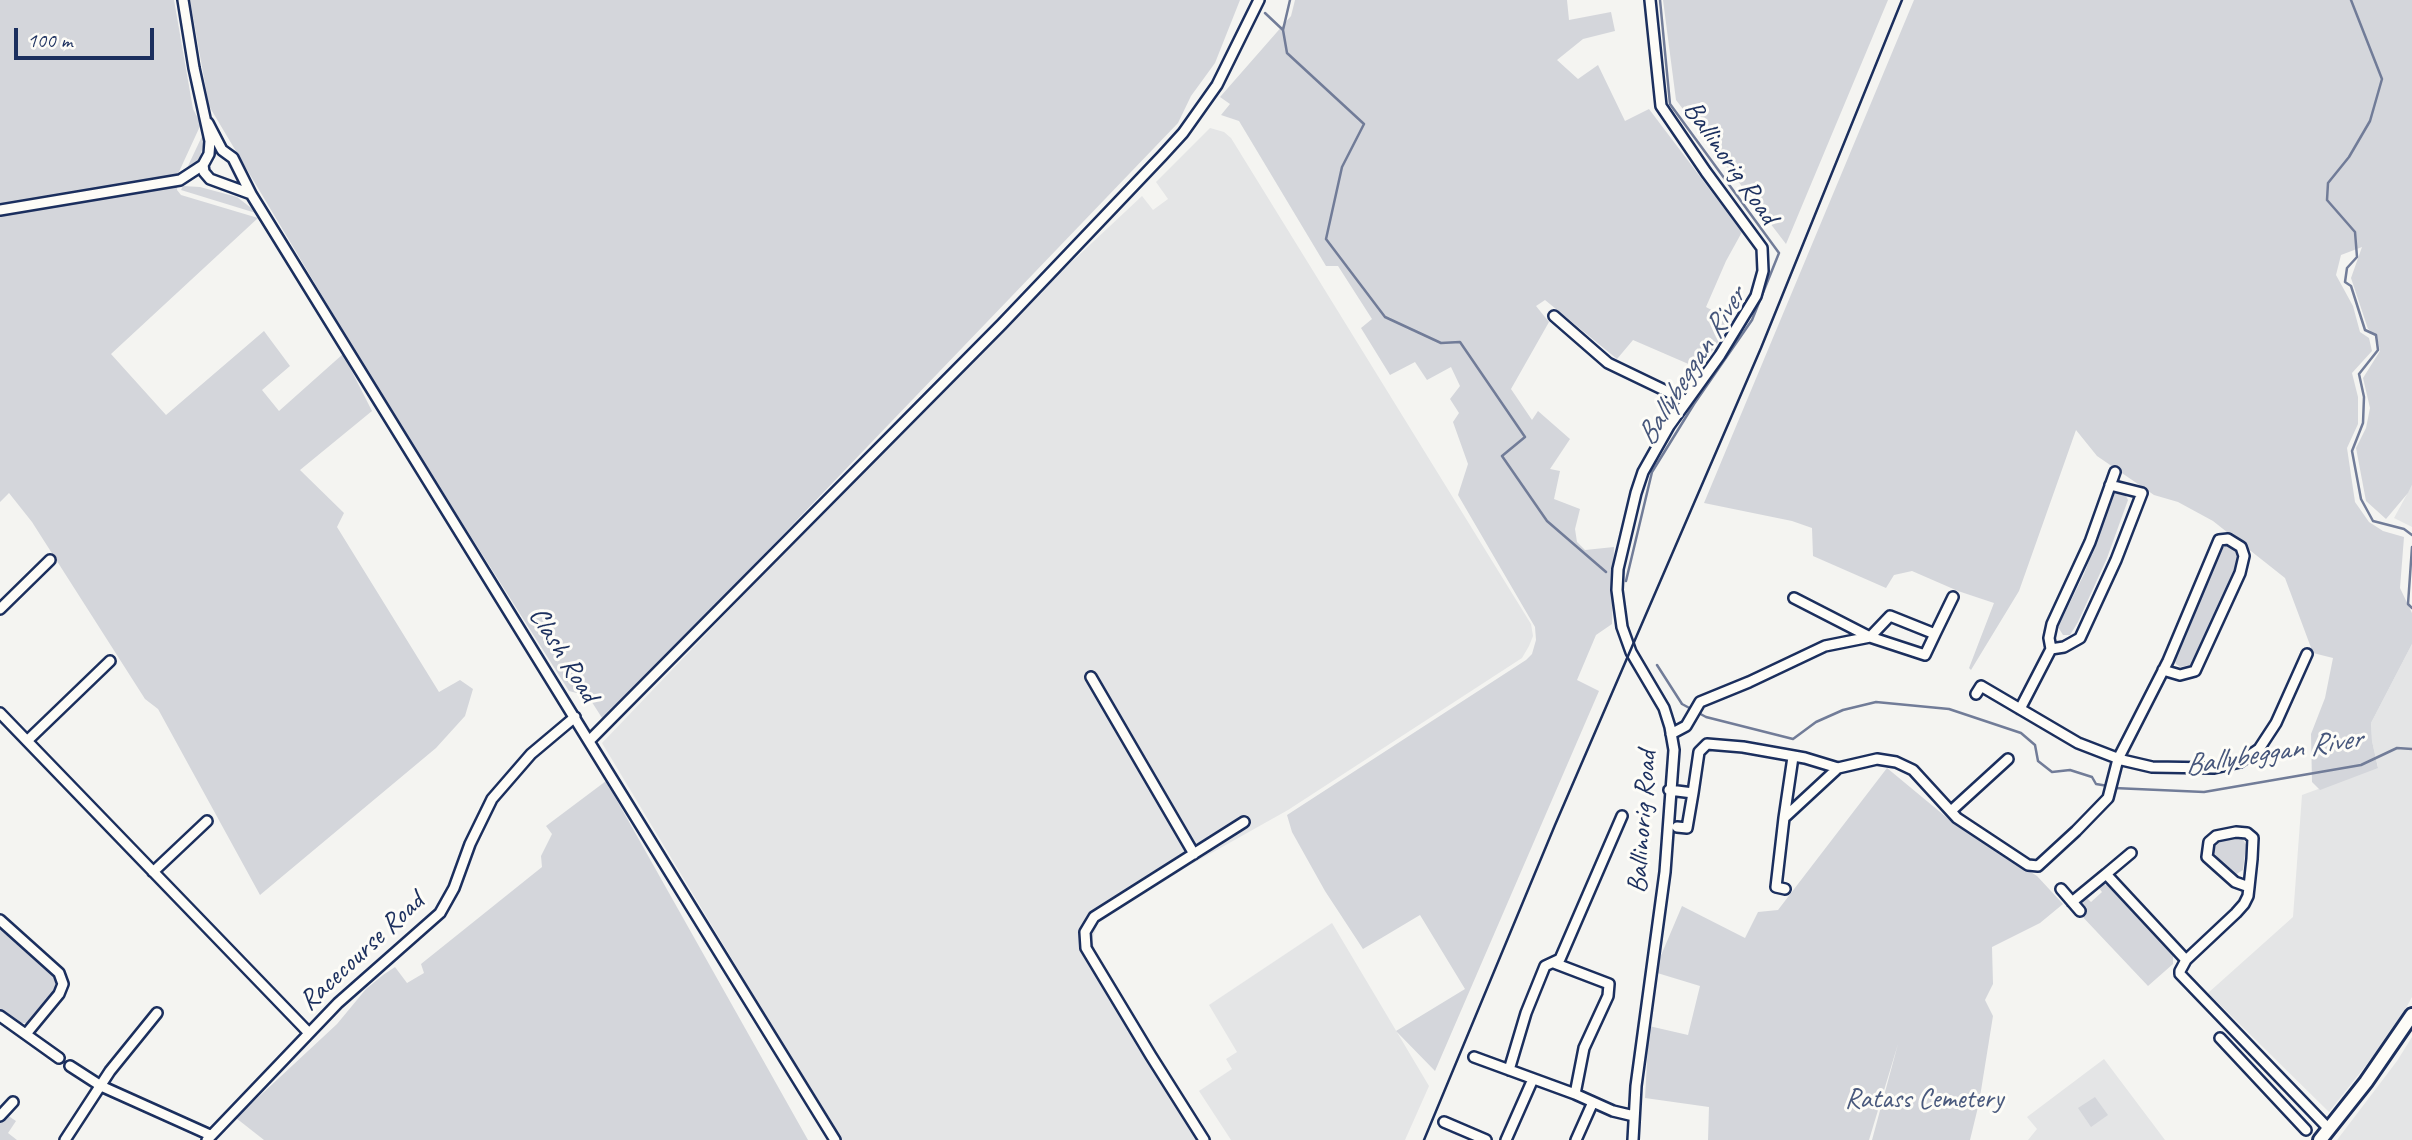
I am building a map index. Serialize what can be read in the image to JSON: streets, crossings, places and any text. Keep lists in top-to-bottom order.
{
  "streets": {
    "street": ["Ballinorig Road", "Clash Road", "Racecourse Road"]
  },
  "crossings": [
    ["Clash Road", "Racecourse Road"]
  ],
  "water": ["Ballybeggan River"],
  "parks": ["Ratass Cemetery"],
  "scale_bar": "100 m"
}
